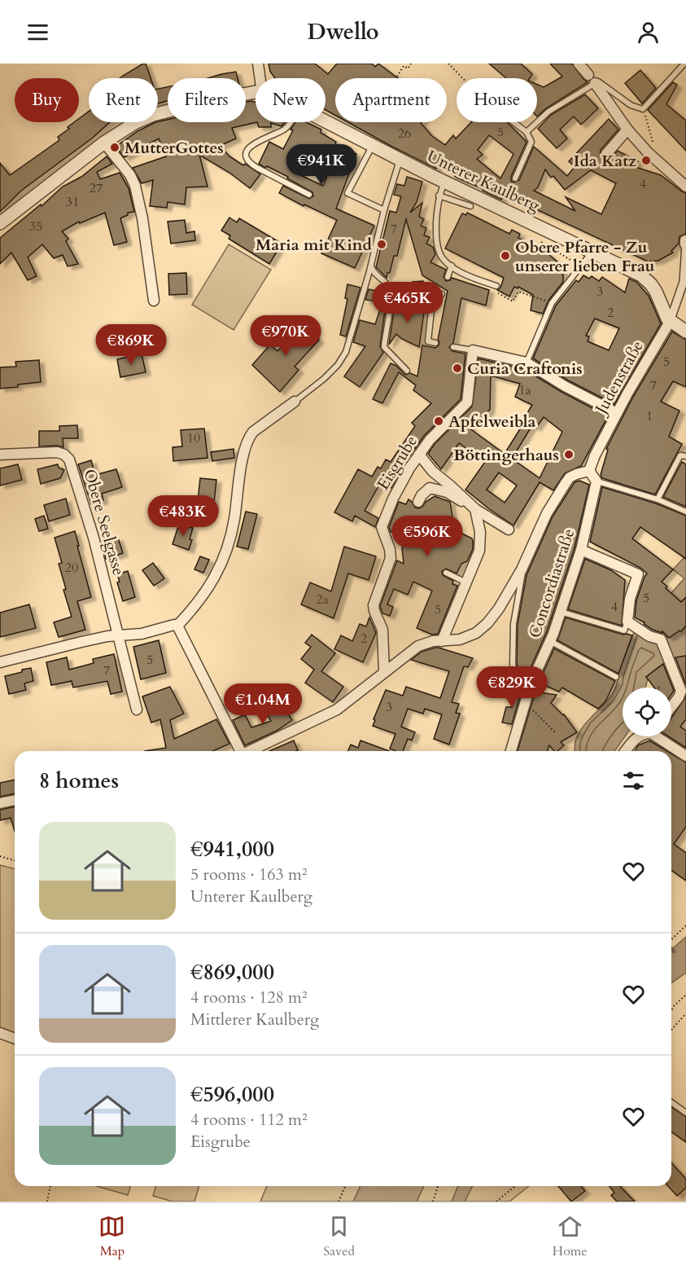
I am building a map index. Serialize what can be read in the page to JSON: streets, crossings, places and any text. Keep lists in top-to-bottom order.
{
  "streets": {
    "street": [
      "Unterer Kaulberg",
      "Judenstraße",
      "Eisgrube",
      "Obere Seelgasse",
      "Concordiastraße"
    ]
  },
  "crossings": [
    ["Unterer Kaulberg", "Judenstraße"]
  ],
  "places": [
    "MutterGottes",
    "Ida Katz",
    "Maria mit Kind",
    "Obere Pfarre - Zu unserer lieben Frau",
    "Curia Craftonis",
    "Apfelweibla",
    "Böttingerhaus"
  ],
  "house_numbers": [
    "5",
    "26",
    "4",
    "27",
    "31",
    "35",
    "7",
    "3",
    "2",
    "5",
    "7",
    "1a",
    "1",
    "10",
    "20",
    "5",
    "2a",
    "4",
    "5",
    "2",
    "5",
    "7",
    "3"
  ],
  "page": {
    "header": "Dwello",
    "chip": [
      "Buy",
      "Rent",
      "Filters",
      "New",
      "Apartment",
      "House"
    ],
    "price": [
      "€941K",
      "€465K",
      "€970K",
      "€869K",
      "€483K",
      "€596K",
      "€829K",
      "€1.04M"
    ],
    "heading": "8 homes",
    "list": [
      {
        "name": "€941,000",
        "note": "5 rooms · 163 m² · Unterer Kaulberg"
      },
      {
        "name": "€869,000",
        "note": "4 rooms · 128 m² · Mittlerer Kaulberg"
      },
      {
        "name": "€596,000",
        "note": "4 rooms · 112 m² · Eisgrube"
      }
    ],
    "tabs": ["Map", "Saved", "Home"]
  }
}
